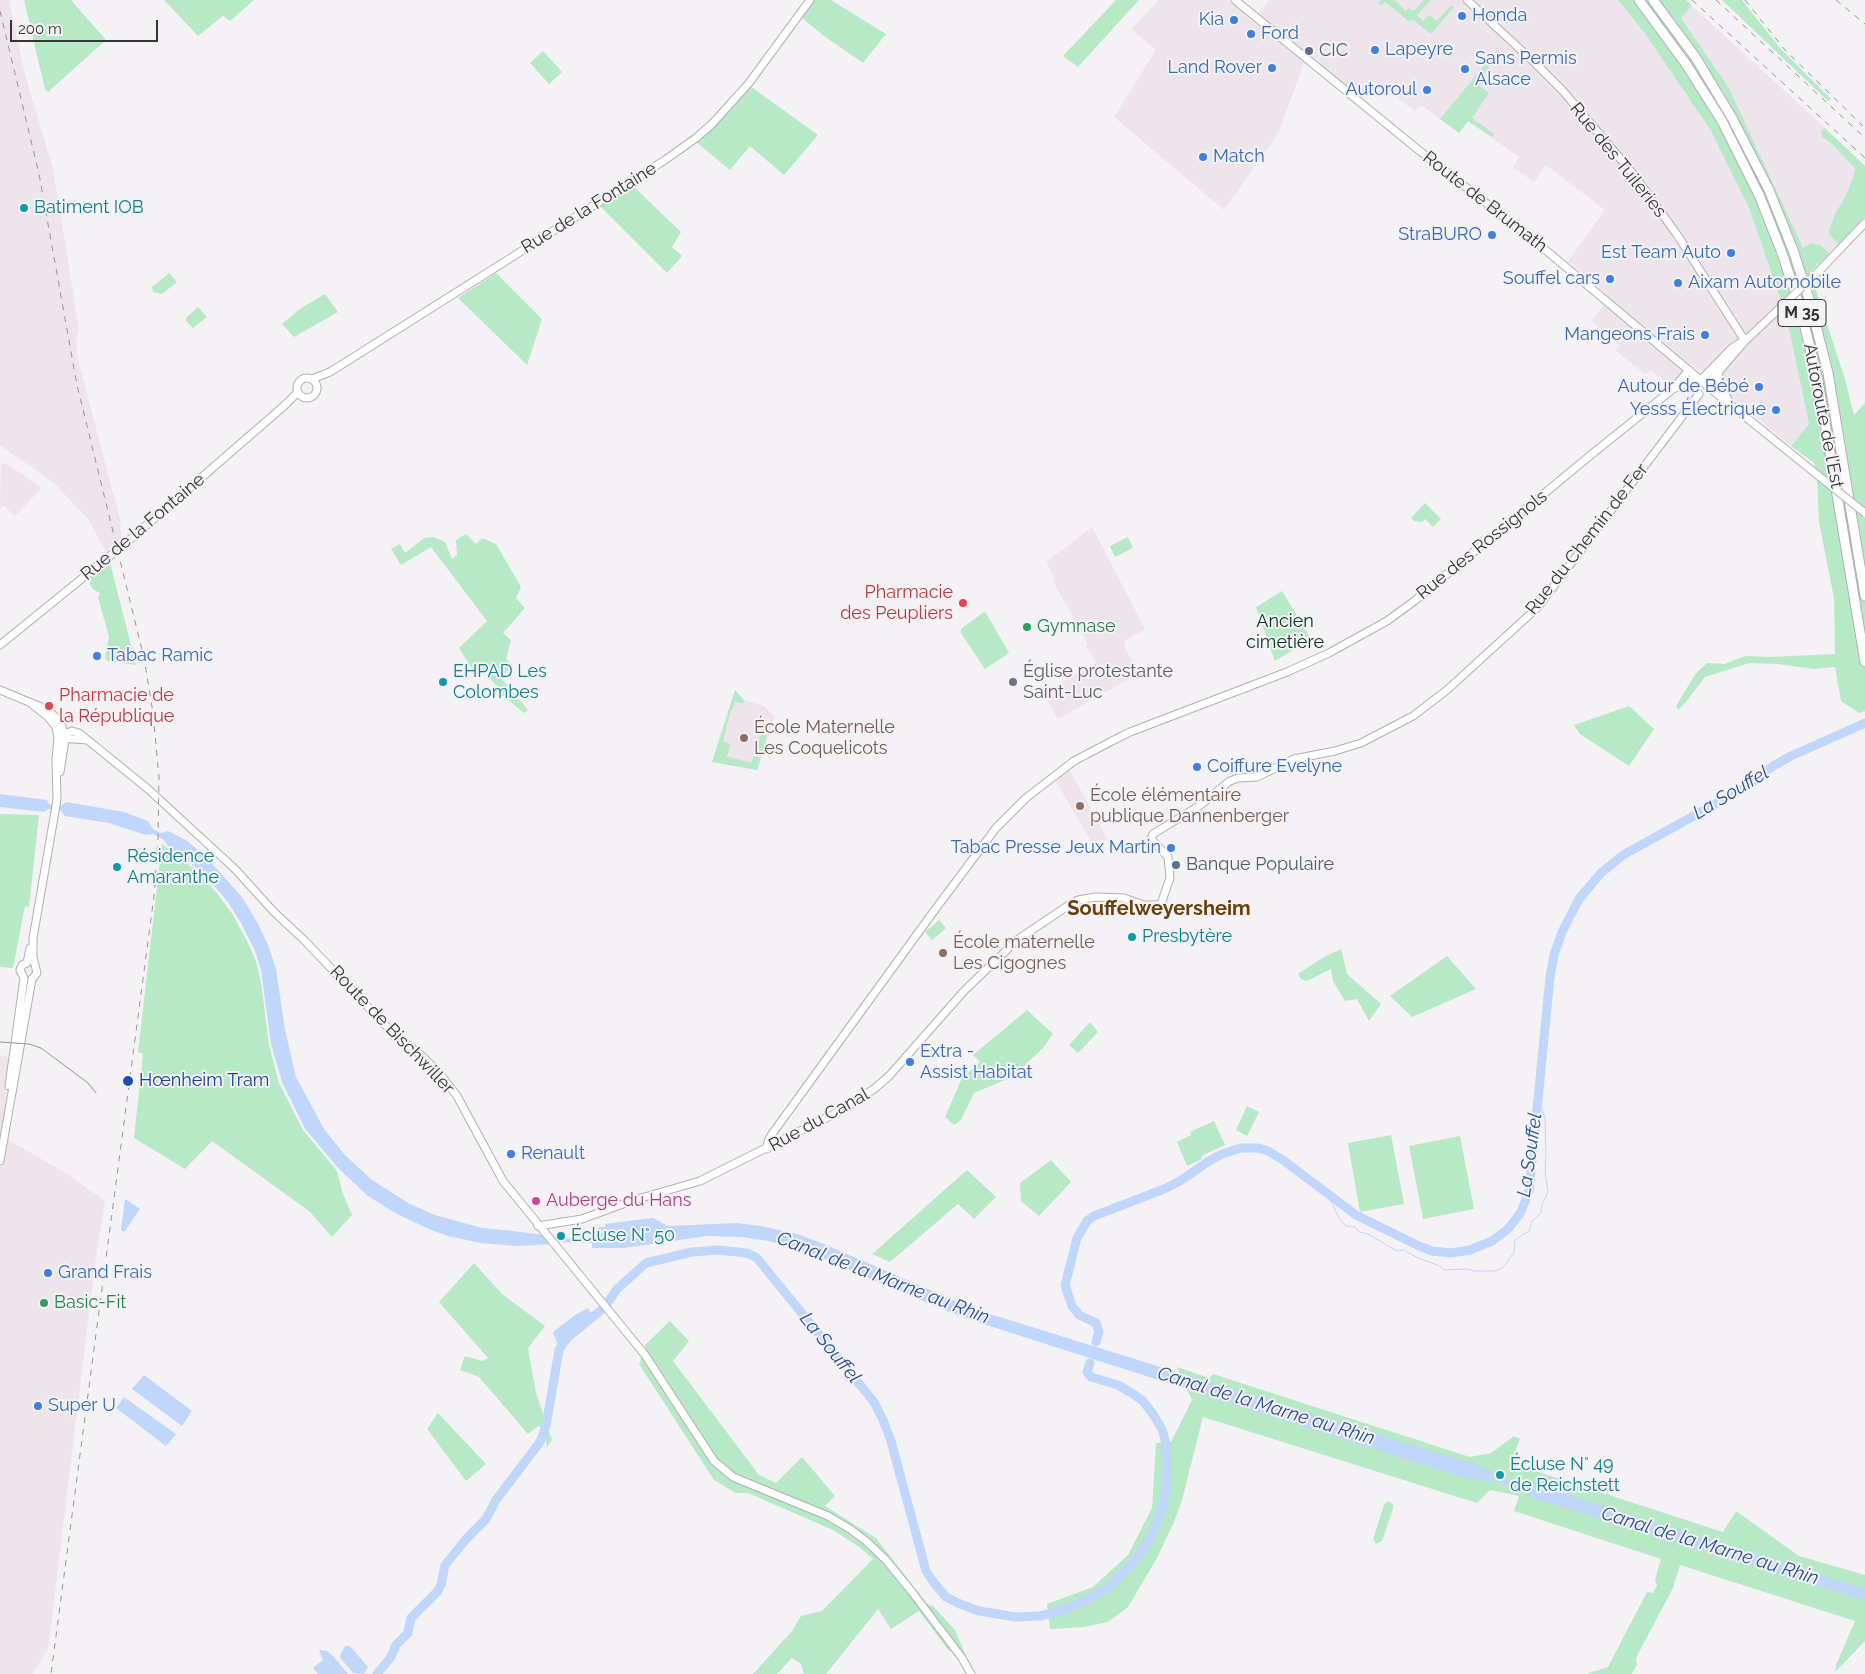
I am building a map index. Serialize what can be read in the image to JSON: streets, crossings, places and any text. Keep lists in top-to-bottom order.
{
  "streets": {
    "highway": ["M 35", "Autoroute de l’Est"],
    "street": [
      "Rue des Tuileries",
      "Route de Brumath",
      "Rue de la Fontaine",
      "Rue du Chemin de Fer",
      "Rue des Rossignols",
      "Route de Bischwiller",
      "Rue du Canal"
    ]
  },
  "crossings": [
    ["Route de Brumath", "Rue des Rossignols"],
    ["Rue du Chemin de Fer", "Rue du Canal"],
    ["Rue des Rossignols", "Rue du Canal"],
    ["Route de Bischwiller", "Rue du Canal"]
  ],
  "districts": ["Souffelweyersheim"],
  "water": ["La Souffel", "Canal de la Marne au Rhin"],
  "parks": ["Ancien cimetière"],
  "places": [
    "Honda",
    "Kia",
    "Ford",
    "Lapeyre",
    "CIC",
    "Land Rover",
    "Sans Permis Alsace",
    "Autoroul",
    "Match",
    "Batiment IOB",
    "StraBURO",
    "Est Team Auto",
    "Souffel cars",
    "Aixam Automobile",
    "Mangeons Frais",
    "Autour de Bébé",
    "Yesss Électrique",
    "Pharmacie des Peupliers",
    "Gymnase",
    "Tabac Ramic",
    "EHPAD Les Colombes",
    "Église protestante Saint-Luc",
    "Pharmacie de la République",
    "École Maternelle Les Coquelicots",
    "Coiffure Evelyne",
    "École élémentaire publique Dannenberger",
    "Tabac Presse Jeux Martin",
    "Banque Populaire",
    "Résidence Amaranthe",
    "Presbytère",
    "École maternelle Les Cigognes",
    "Extra - Assist Habitat",
    "Hœnheim Tram",
    "Renault",
    "Auberge du Hans",
    "Écluse N° 50",
    "Grand Frais",
    "Basic-Fit",
    "Super U",
    "Écluse N° 49 de Reichstett"
  ],
  "scale_bar": "200 m"
}
